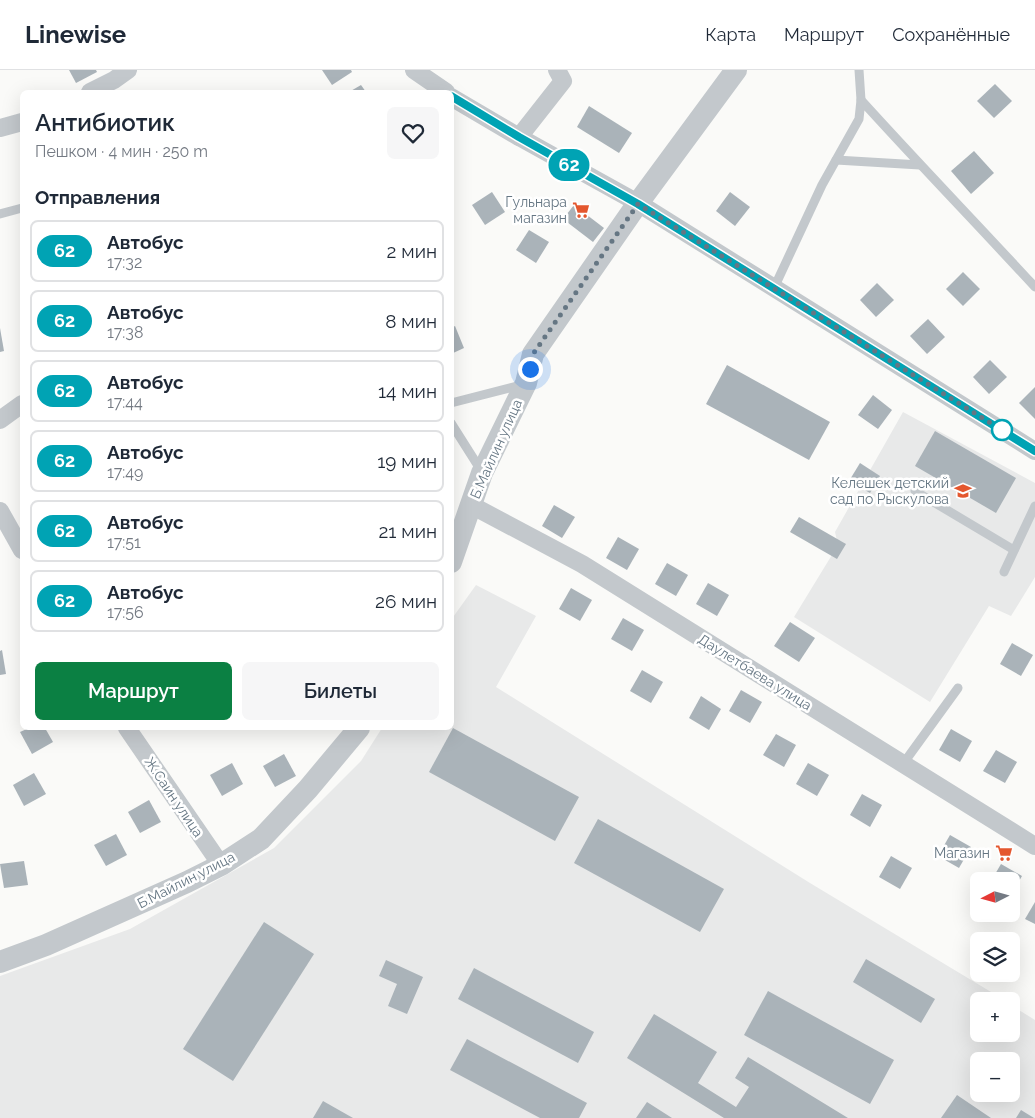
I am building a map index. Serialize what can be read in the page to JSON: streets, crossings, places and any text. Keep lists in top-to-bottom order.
{
  "streets": {
    "street": ["Б.Майлин улица", "Даулетбаева улица", "Ж.Саин улица"]
  },
  "crossings": [
    ["Б.Майлин улица", "Даулетбаева улица"],
    ["Б.Майлин улица", "Ж.Саин улица"]
  ],
  "places": {
    "supermarket": ["Гульнара магазин", "Магазин"],
    "school or university": ["Келешек детский сад по Рыскулова"]
  },
  "lines": ["bus line 62"],
  "north": "left",
  "page": {
    "header": "Linewise",
    "nav": ["Карта", "Маршрут", "Сохранённые"],
    "on_map": "62",
    "heading": [
      ["Антибиотик", "Пешком · 4 мин · 250 m"],
      "Отправления"
    ],
    "list": [
      {
        "mark": "62",
        "name": "Автобус",
        "note": "17:32",
        "value": "2 мин"
      },
      {
        "mark": "62",
        "name": "Автобус",
        "note": "17:38",
        "value": "8 мин"
      },
      {
        "mark": "62",
        "name": "Автобус",
        "note": "17:44",
        "value": "14 мин"
      },
      {
        "mark": "62",
        "name": "Автобус",
        "note": "17:49",
        "value": "19 мин"
      },
      {
        "mark": "62",
        "name": "Автобус",
        "note": "17:51",
        "value": "21 мин"
      },
      {
        "mark": "62",
        "name": "Автобус",
        "note": "17:56",
        "value": "26 мин"
      }
    ],
    "buttons": ["Маршрут", "Билеты"],
    "map_buttons": ["+", "−"]
  }
}
